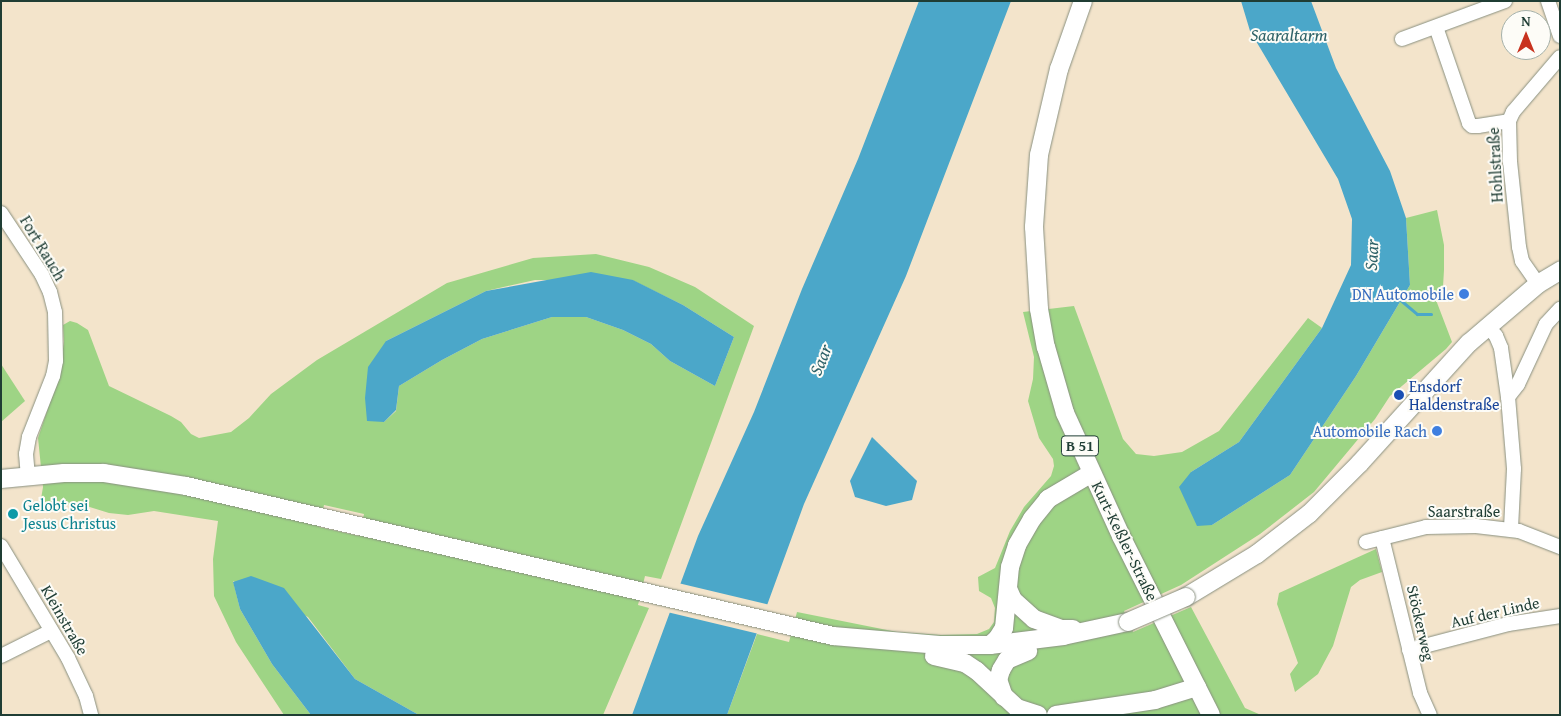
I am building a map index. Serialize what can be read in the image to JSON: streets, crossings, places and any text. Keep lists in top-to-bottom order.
{
  "streets": {
    "main road": ["B 51", "Kurt-Keßler-Straße"],
    "street": [
      "Hohlstraße",
      "Fort Rauch",
      "Saarstraße",
      "Auf der Linde",
      "Kleinstraße",
      "Stöckerweg"
    ]
  },
  "crossings": [
    ["Saarstraße", "Stöckerweg"],
    ["Auf der Linde", "Stöckerweg"]
  ],
  "water": ["Saaraltarm", "Saar"],
  "places": [
    "DN Automobile",
    "Ensdorf Haldenstraße",
    "Automobile Rach",
    "Gelobt sei Jesus Christus"
  ],
  "north": "top"
}
